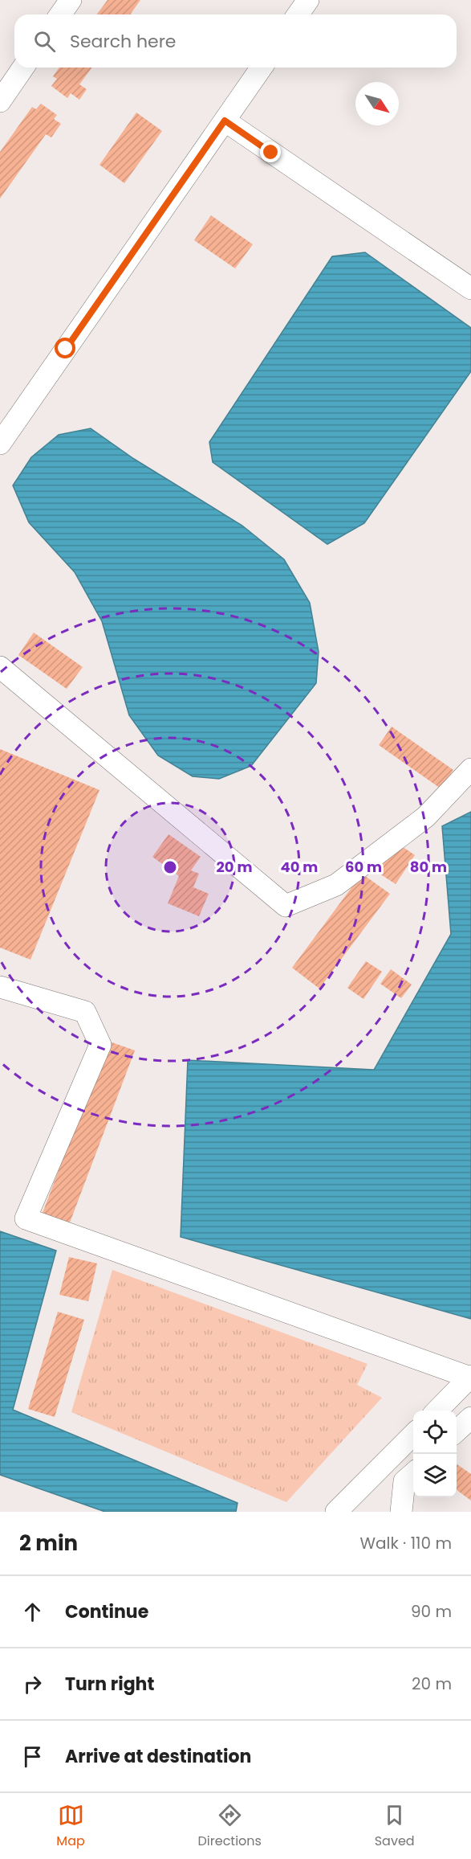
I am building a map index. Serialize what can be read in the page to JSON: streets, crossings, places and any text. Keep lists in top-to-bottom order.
{
  "north": "bottom right",
  "page": {
    "search": "Search here",
    "heading": ["2 min", "Walk · 110 m"],
    "list": [
      ["Continue", "90 m"],
      ["Turn right", "20 m"],
      "Arrive at destination"
    ],
    "nav": ["Map", "Directions", "Saved"]
  },
  "rings": [
    "20 m",
    "40 m",
    "60 m",
    "80 m"
  ]
}
